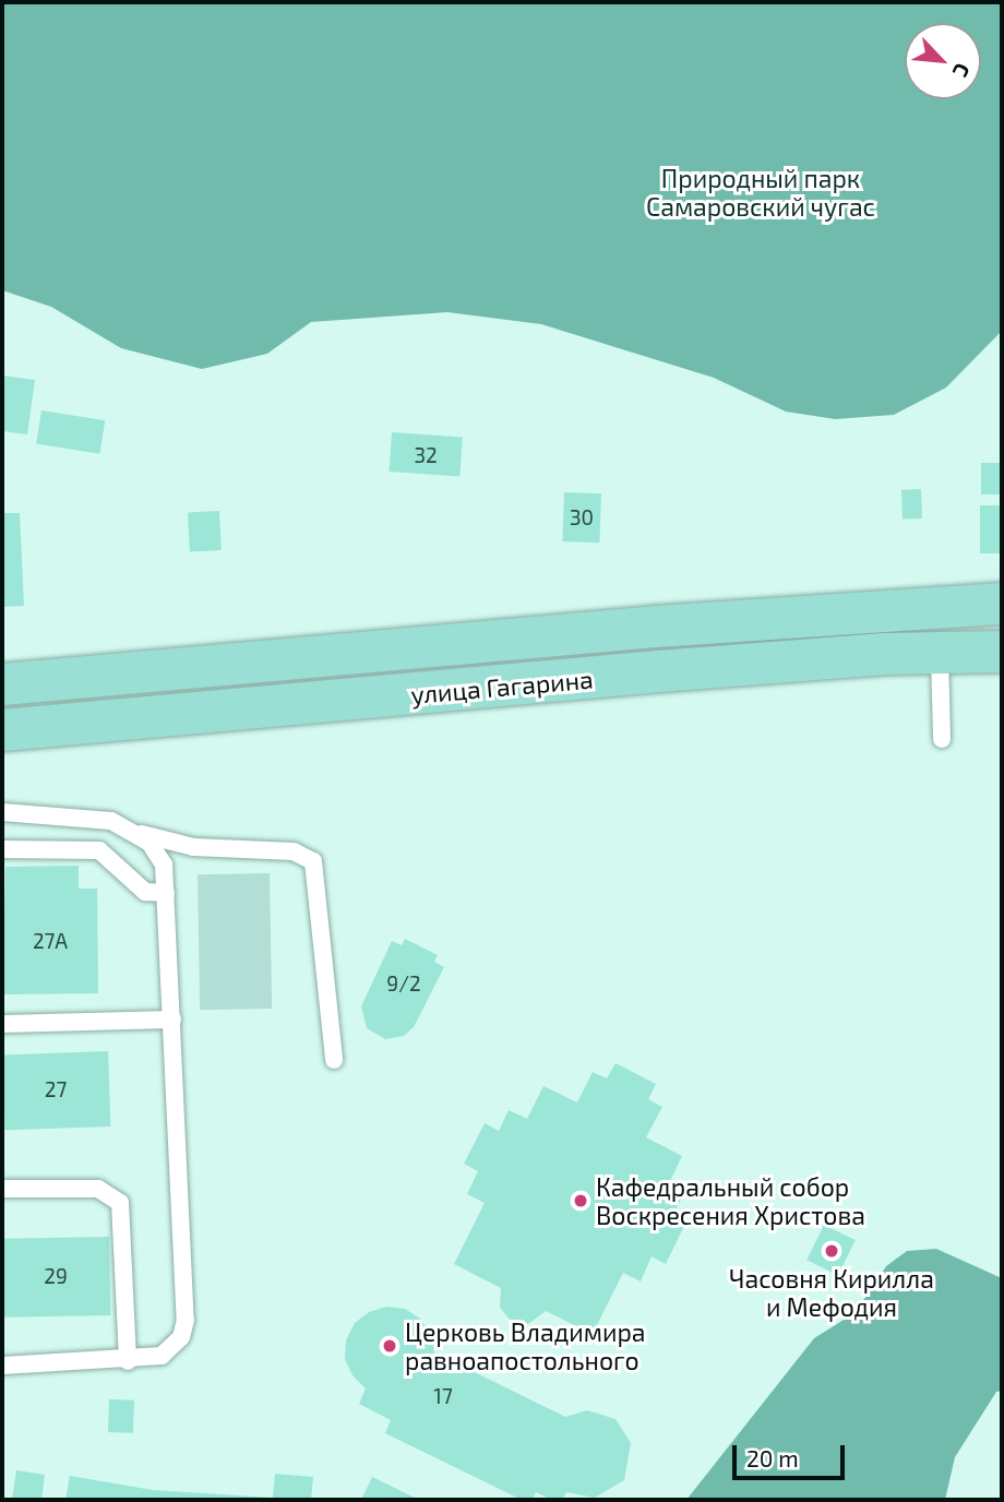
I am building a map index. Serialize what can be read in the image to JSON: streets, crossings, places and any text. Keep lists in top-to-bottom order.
{
  "streets": {
    "main road": ["улица Гагарина"]
  },
  "parks": ["Природный парк Самаровский чугас"],
  "places": ["Кафедральный собор Воскресения Христова", "Часовня Кирилла и Мефодия", "Церковь Владимира равноапостольного"],
  "house_numbers": [
    "32",
    "30",
    "27А",
    "9/2",
    "27",
    "29",
    "17"
  ],
  "scale_bar": "20 m",
  "north": "bottom right"
}
